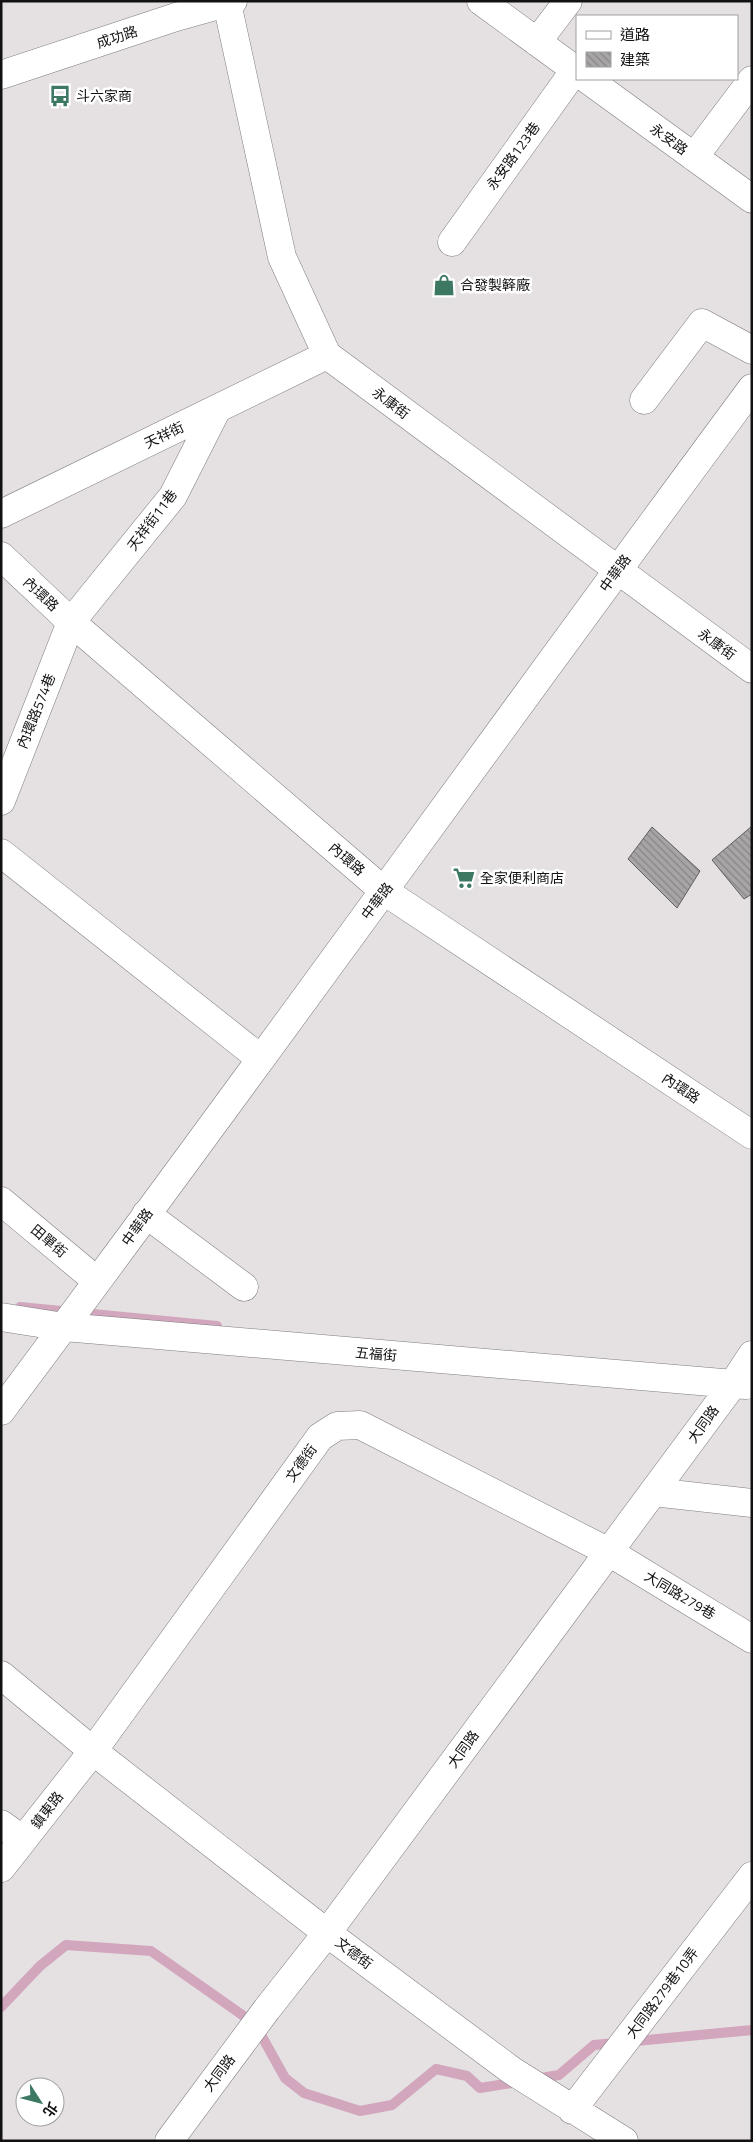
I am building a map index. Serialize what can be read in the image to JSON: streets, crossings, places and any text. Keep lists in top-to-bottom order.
{
  "streets": {
    "street": [
      "成功路",
      "永安路",
      "永安路123巷",
      "永康街",
      "天祥街",
      "天祥街11巷",
      "中華路",
      "內環路",
      "內環路574巷",
      "田單街",
      "五福街",
      "大同路",
      "文德街",
      "大同路279巷",
      "鎮東路",
      "大同路279巷10弄"
    ]
  },
  "crossings": [
    ["成功路", "永康街"],
    ["永康街", "天祥街"],
    ["永康街", "中華路"],
    ["天祥街", "天祥街11巷"],
    ["天祥街11巷", "內環路"],
    ["天祥街11巷", "內環路574巷"],
    ["中華路", "內環路"],
    ["中華路", "田單街"],
    ["中華路", "五福街"],
    ["內環路", "內環路574巷"],
    ["五福街", "大同路"],
    ["大同路", "文德街"],
    ["大同路", "大同路279巷"],
    ["文德街", "大同路279巷"],
    ["文德街", "鎮東路"],
    ["文德街", "大同路279巷10弄"]
  ],
  "places": {
    "bus stop": ["斗六家商"],
    "shop": ["合發製簳廠"],
    "supermarket": ["全家便利商店"]
  },
  "legend": ["道路", "建築"],
  "north": "bottom right"
}
